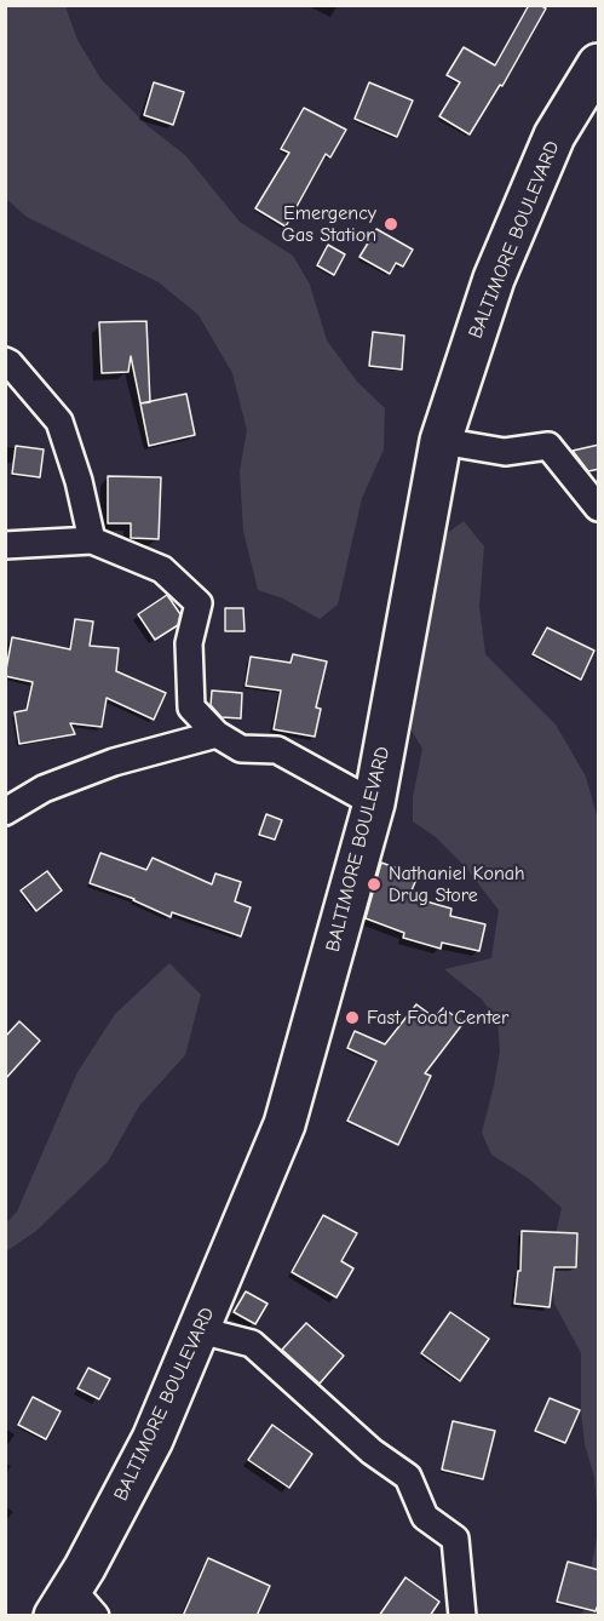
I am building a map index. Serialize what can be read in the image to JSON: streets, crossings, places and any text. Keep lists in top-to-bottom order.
{
  "streets": {
    "highway": ["BALTIMORE BOULEVARD"]
  },
  "places": ["Emergency Gas Station", "Nathaniel Konah Drug Store", "Fast Food Center"]
}
